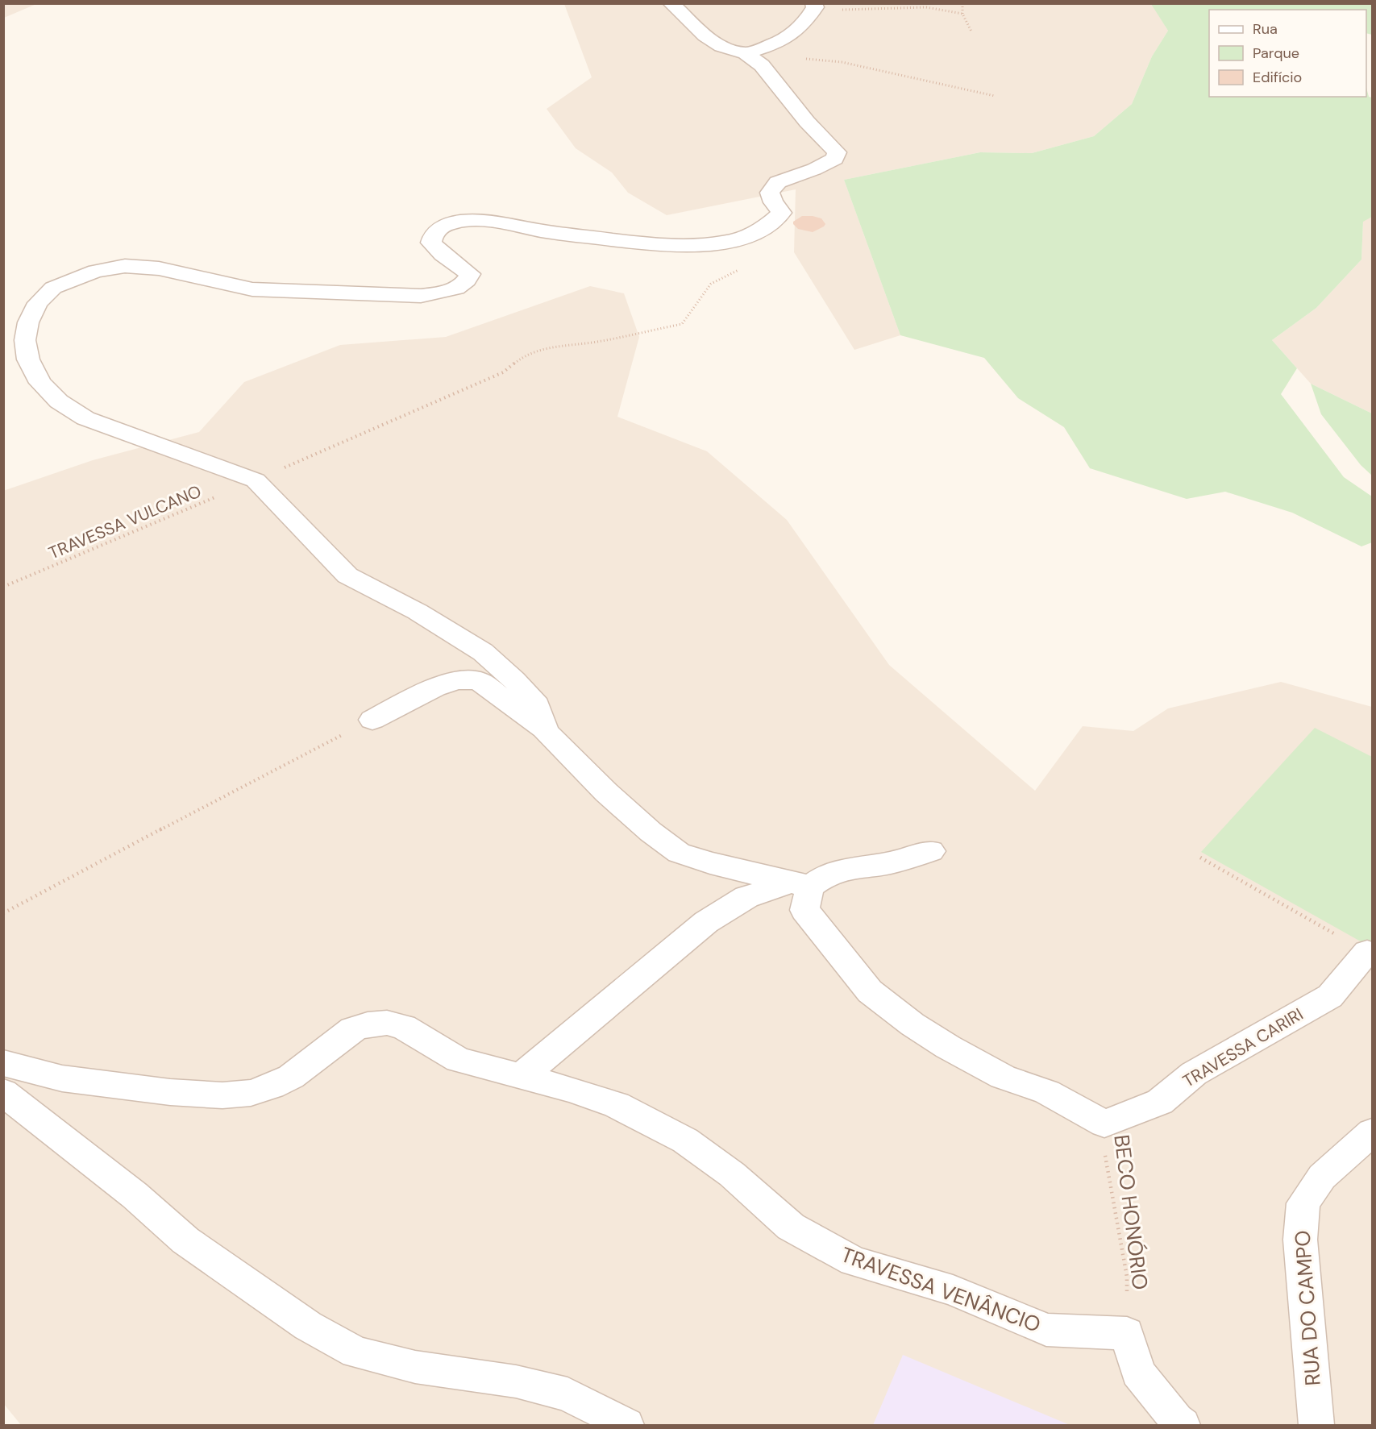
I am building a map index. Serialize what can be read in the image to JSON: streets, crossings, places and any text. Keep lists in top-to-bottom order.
{
  "streets": {
    "street": ["TRAVESSA CARIRI", "TRAVESSA VENÂNCIO", "RUA DO CAMPO"],
    "path": ["TRAVESSA VULCANO", "BECO HONÓRIO"]
  },
  "crossings": [
    ["TRAVESSA CARIRI", "BECO HONÓRIO"],
    ["BECO HONÓRIO", "TRAVESSA VENÂNCIO"]
  ],
  "legend": ["Rua", "Parque", "Edifício"]
}
